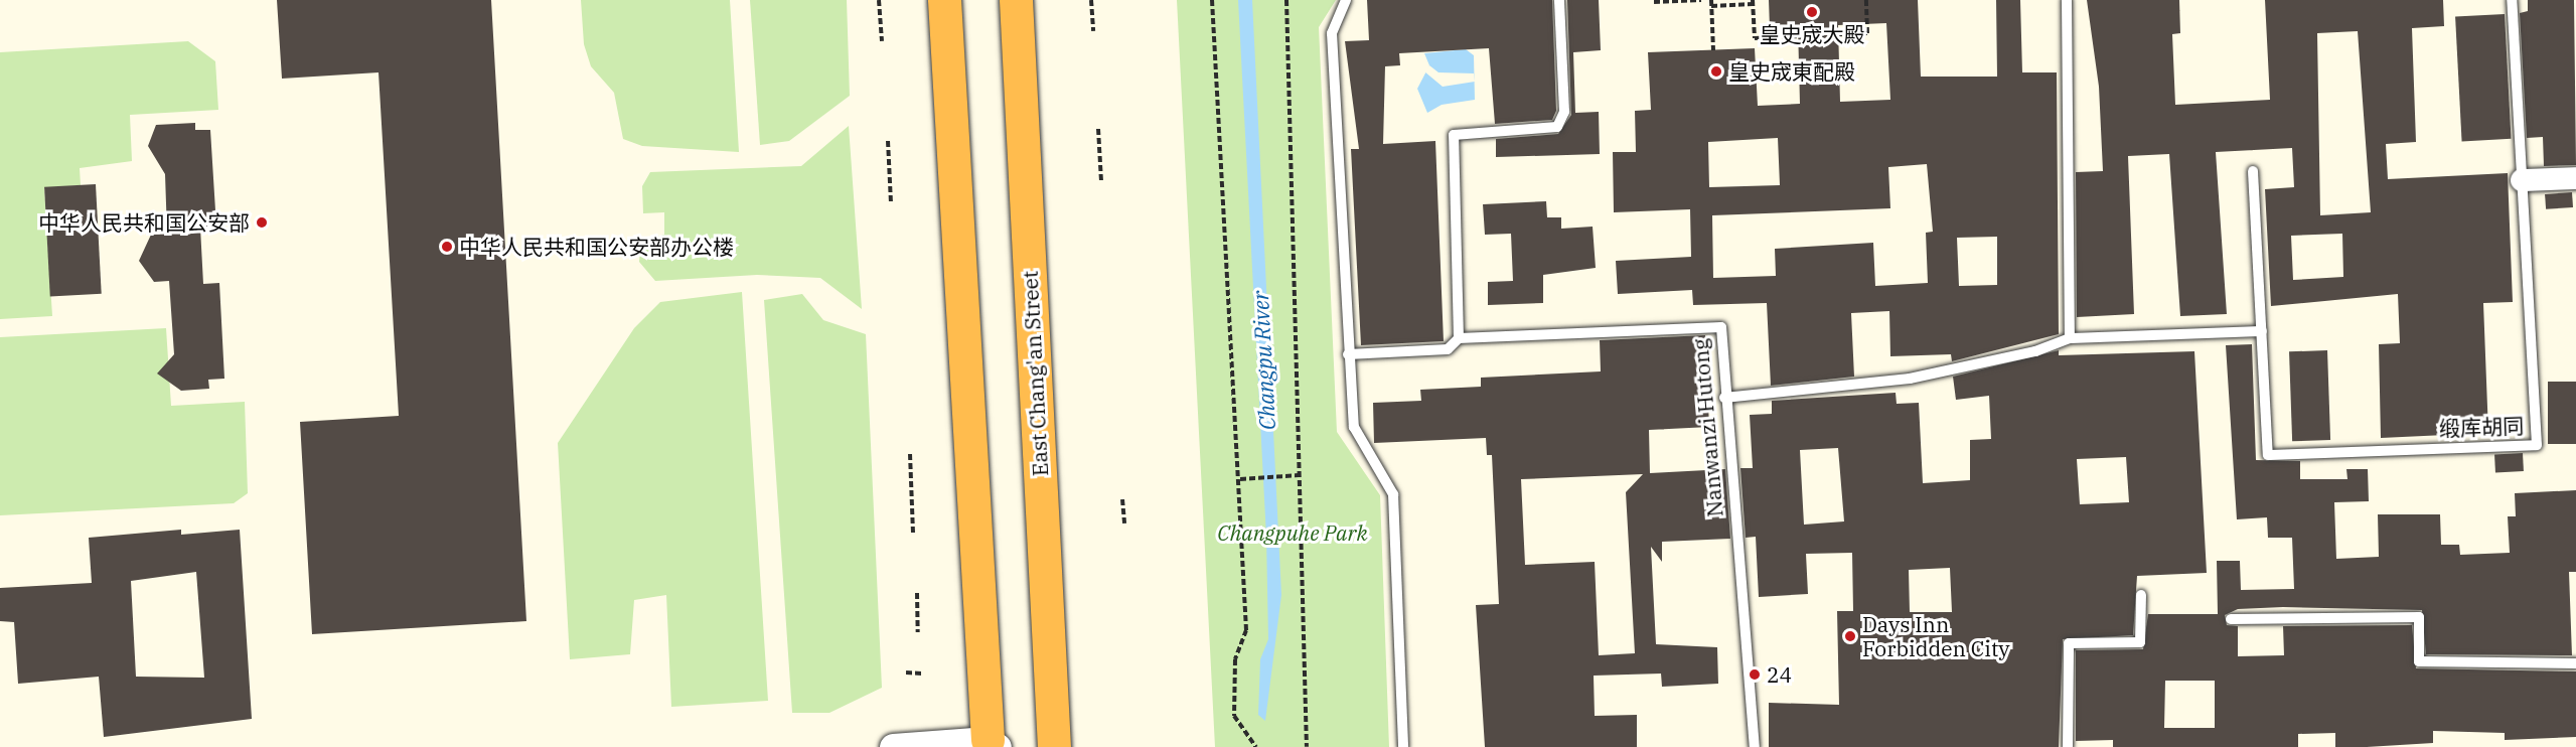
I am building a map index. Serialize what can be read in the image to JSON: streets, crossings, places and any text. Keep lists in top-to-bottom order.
{
  "streets": {
    "highway": ["East Chang'an Street"],
    "lane": ["缎库胡同", "Nanwanzi Hutong"]
  },
  "water": ["Changpu River"],
  "parks": ["Changpuhe Park"],
  "places": [
    "皇史宬大殿",
    "皇史宬東配殿",
    "中华人民共和国公安部",
    "中华人民共和国公安部办公楼",
    "Days Inn Forbidden City",
    "24"
  ]
}
